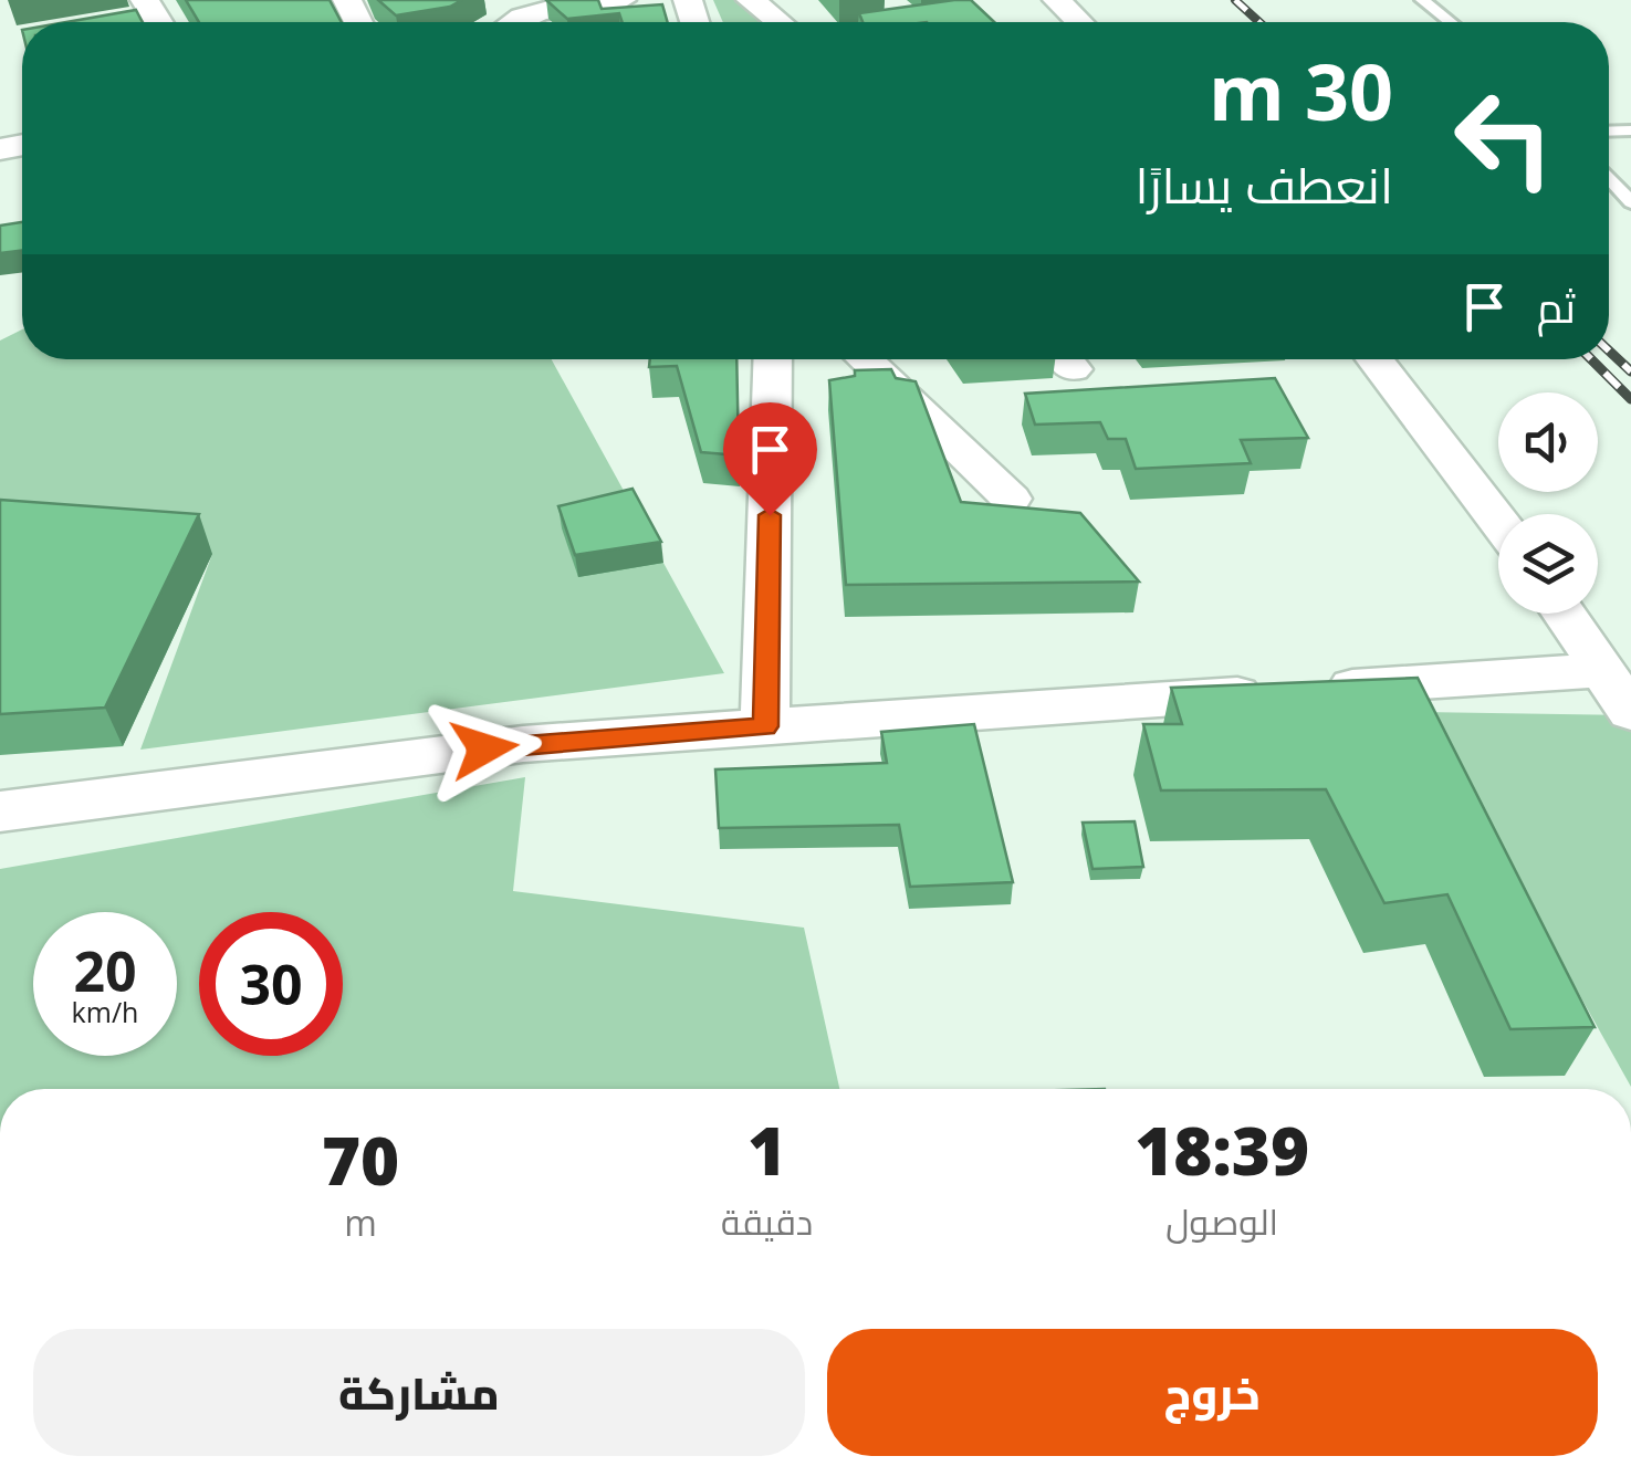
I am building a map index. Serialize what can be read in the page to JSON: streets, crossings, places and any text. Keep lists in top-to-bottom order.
{
  "page": {
    "turn": ["30 m", "انعطف يسارًا"],
    "then": "ثم",
    "speed": "20 km/h",
    "limit": "30",
    "eta": [
      "18:39",
      "الوصول",
      "1",
      "دقيقة",
      "70",
      "m"
    ],
    "buttons": ["خروج", "مشاركة"]
  }
}
